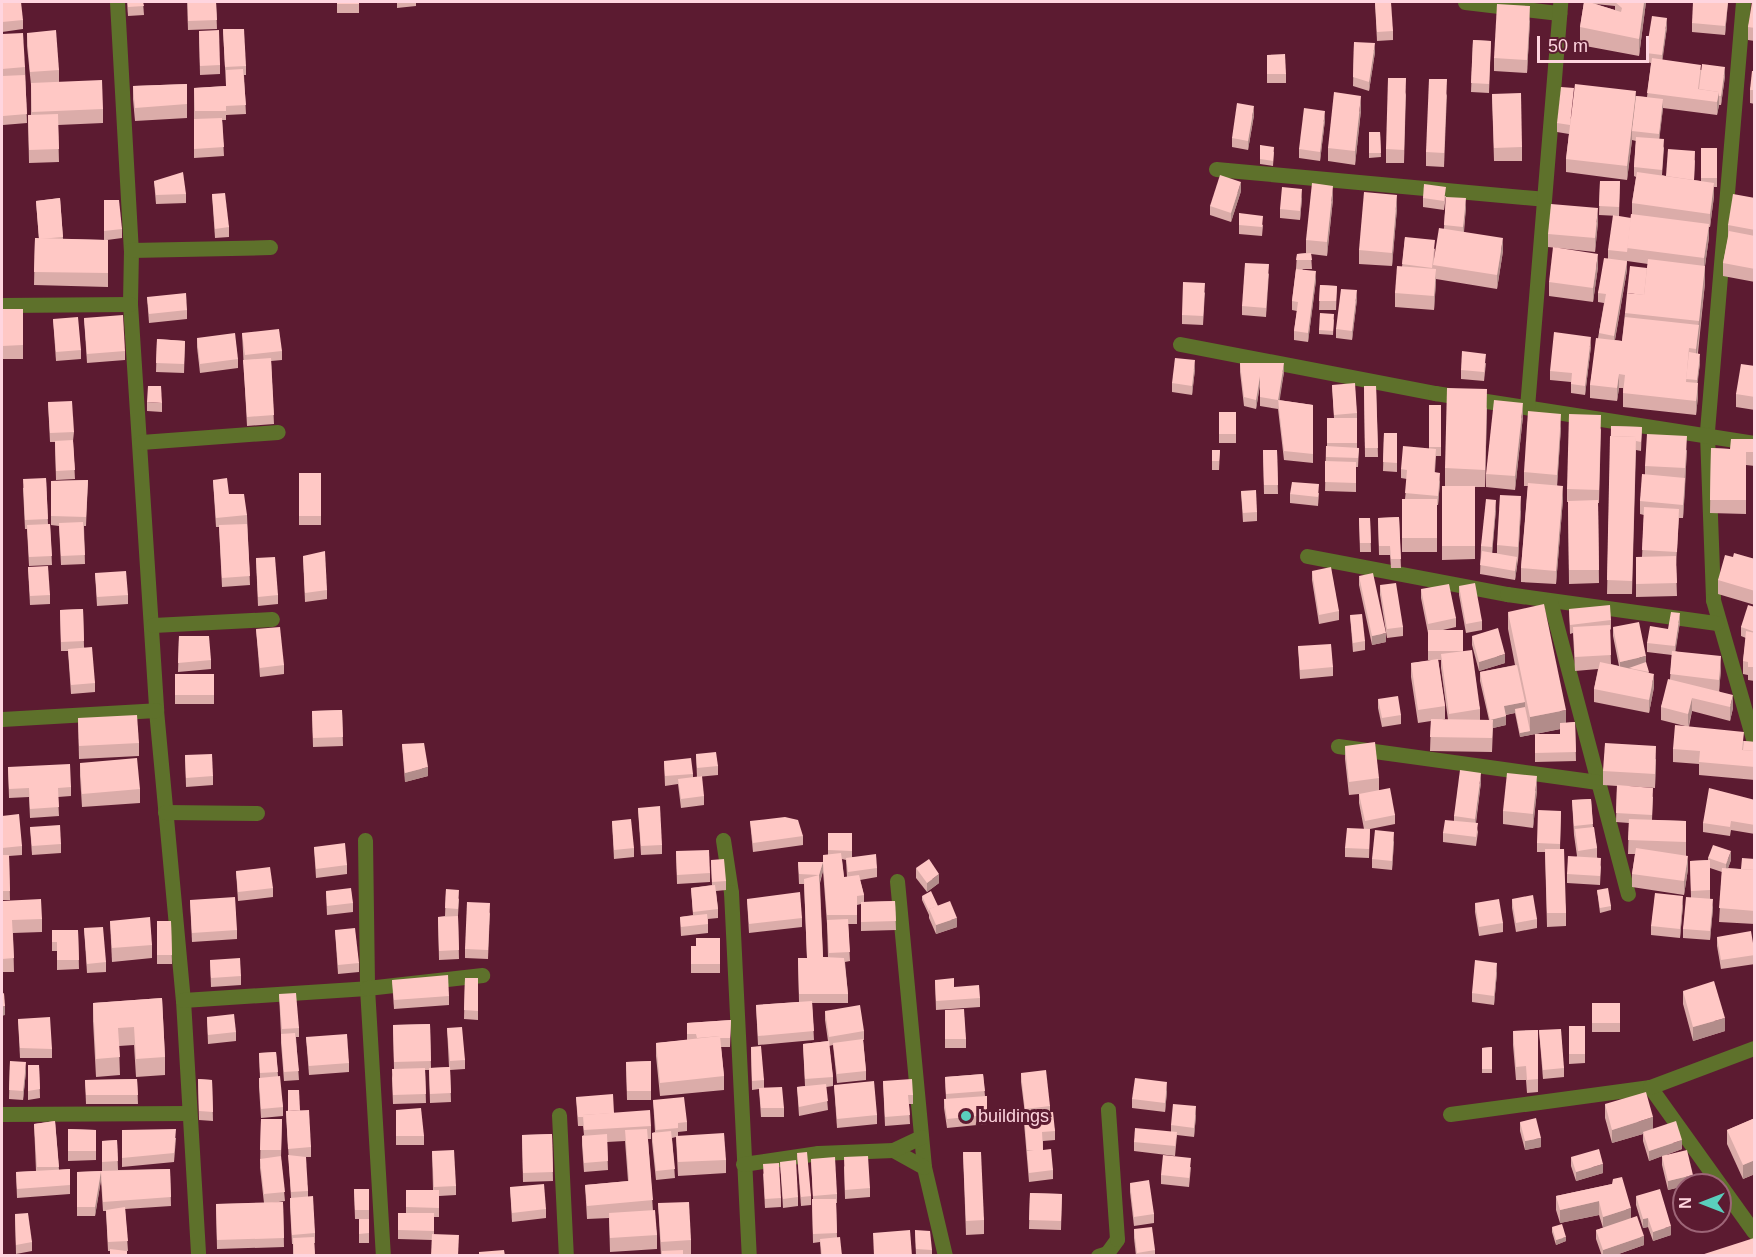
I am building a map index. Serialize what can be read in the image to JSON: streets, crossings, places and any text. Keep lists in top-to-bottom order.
{
  "places": ["buildings"],
  "scale_bar": "50 m",
  "north": "left"
}
